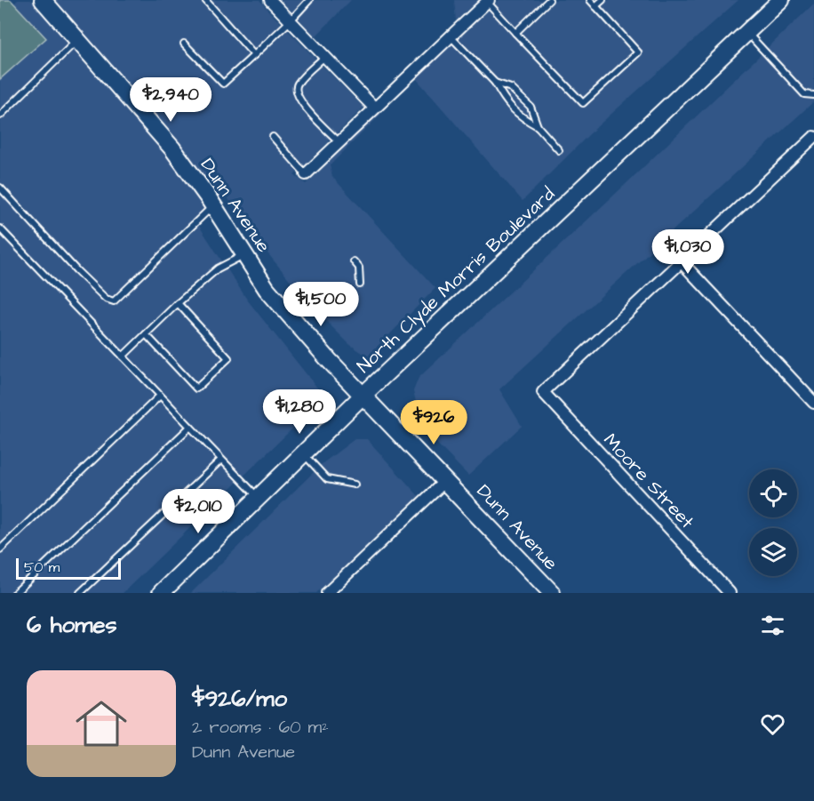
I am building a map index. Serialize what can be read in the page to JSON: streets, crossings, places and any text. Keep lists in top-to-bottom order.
{
  "streets": {
    "main road": ["Dunn Avenue", "North Clyde Morris Boulevard"],
    "street": ["Moore Street"]
  },
  "crossings": [
    ["Dunn Avenue", "North Clyde Morris Boulevard"]
  ],
  "scale_bar": "50 m",
  "page": {
    "price": [
      "$2,940",
      "$1,030",
      "$1,500",
      "$1,280",
      "$926",
      "$2,010"
    ],
    "scale": "50 m",
    "heading": "6 homes",
    "list": [
      {
        "name": "$926/mo",
        "note": "2 rooms · 60 m² · Dunn Avenue"
      }
    ]
  }
}
